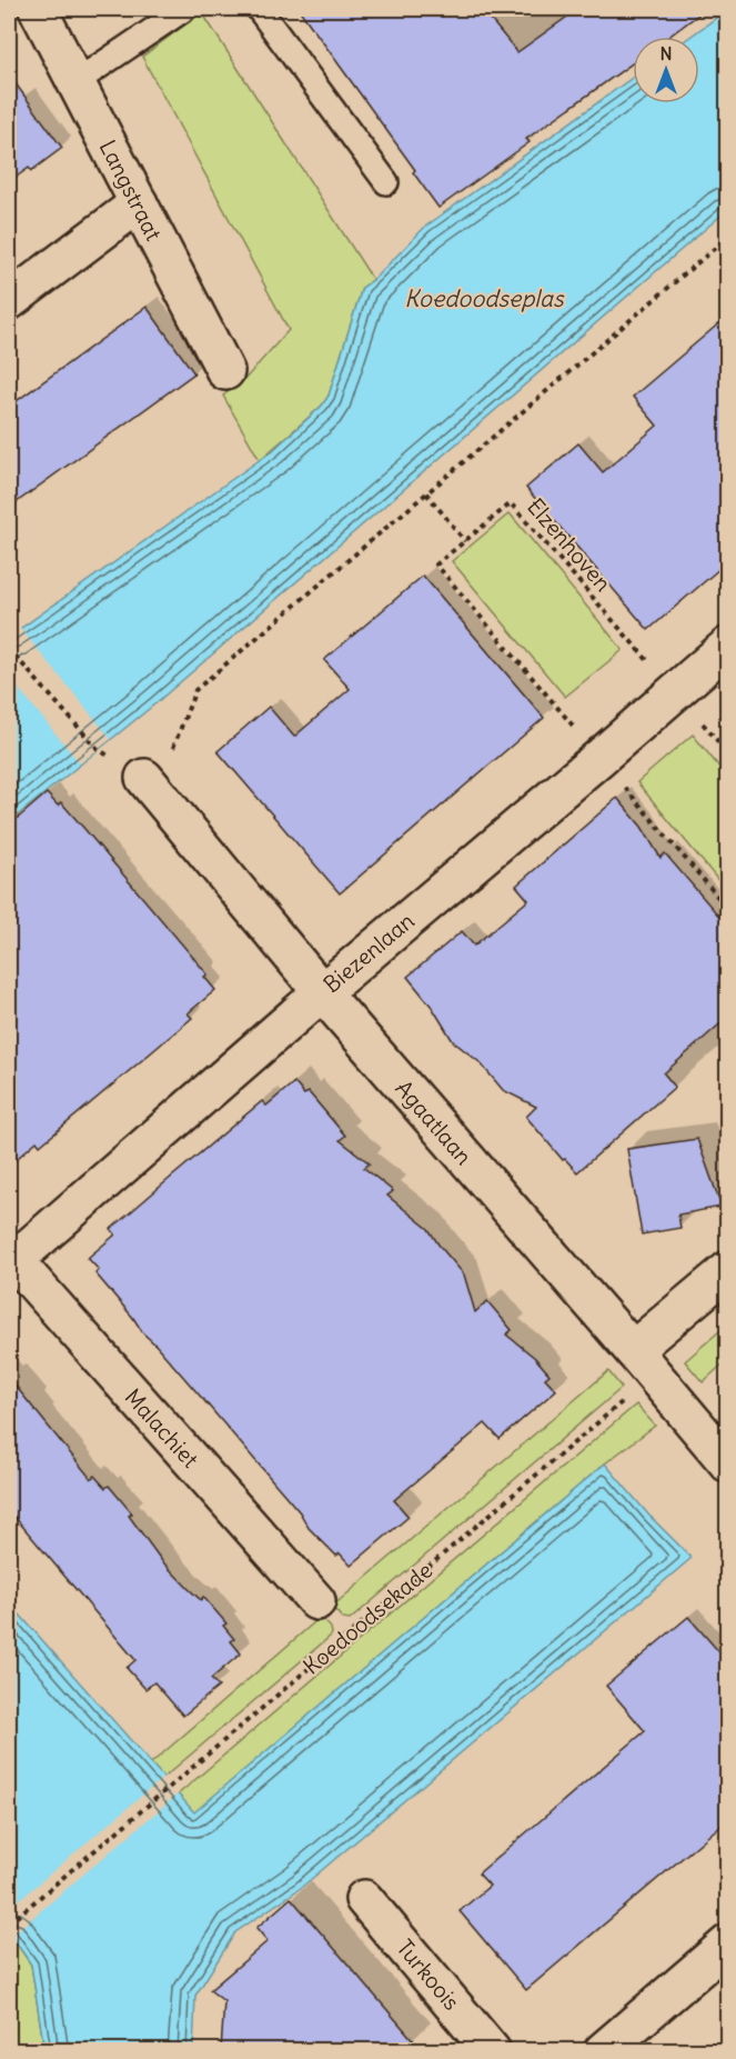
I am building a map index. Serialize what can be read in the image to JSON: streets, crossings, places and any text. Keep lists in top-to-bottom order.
{
  "streets": {
    "street": [
      "Langstraat",
      "Biezenlaan",
      "Agaatlaan",
      "Malachiet",
      "Turkoois"
    ],
    "path": ["Elzenhoven", "Koedoodsekade"]
  },
  "crossings": [
    ["Elzenhoven", "Biezenlaan"],
    ["Biezenlaan", "Agaatlaan"],
    ["Biezenlaan", "Malachiet"],
    ["Agaatlaan", "Koedoodsekade"]
  ],
  "water": ["Koedoodseplas"],
  "north": "top"
}
